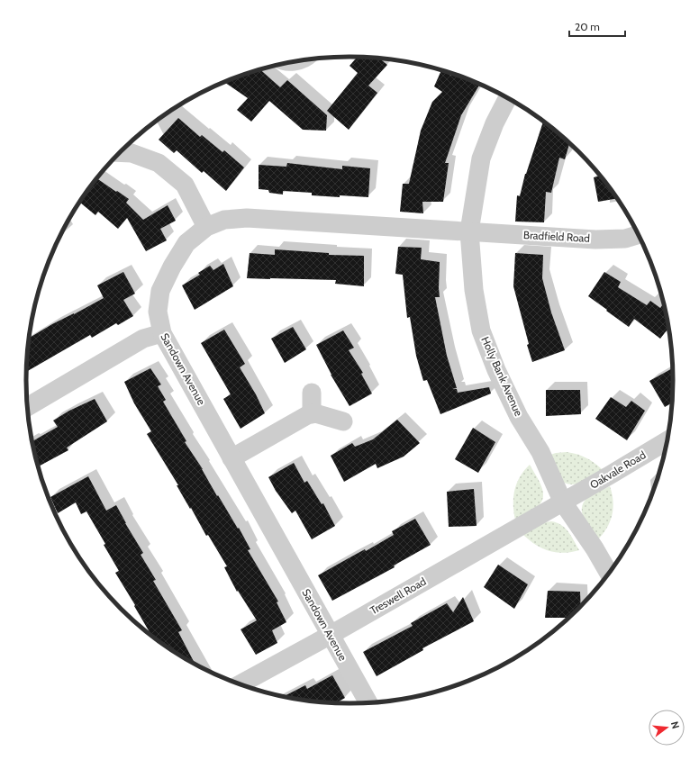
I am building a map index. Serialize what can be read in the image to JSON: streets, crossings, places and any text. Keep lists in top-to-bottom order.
{
  "streets": {
    "street": [
      "Bradfield Road",
      "Sandown Avenue",
      "Holly Bank Avenue",
      "Oakvale Road",
      "Treswell Road"
    ]
  },
  "crossings": [
    ["Bradfield Road", "Sandown Avenue"],
    ["Bradfield Road", "Holly Bank Avenue"],
    ["Sandown Avenue", "Holly Bank Avenue"],
    ["Sandown Avenue", "Treswell Road"],
    ["Holly Bank Avenue", "Oakvale Road"],
    ["Holly Bank Avenue", "Treswell Road"],
    ["Oakvale Road", "Treswell Road"]
  ],
  "scale_bar": "20 m",
  "north": "right"
}
